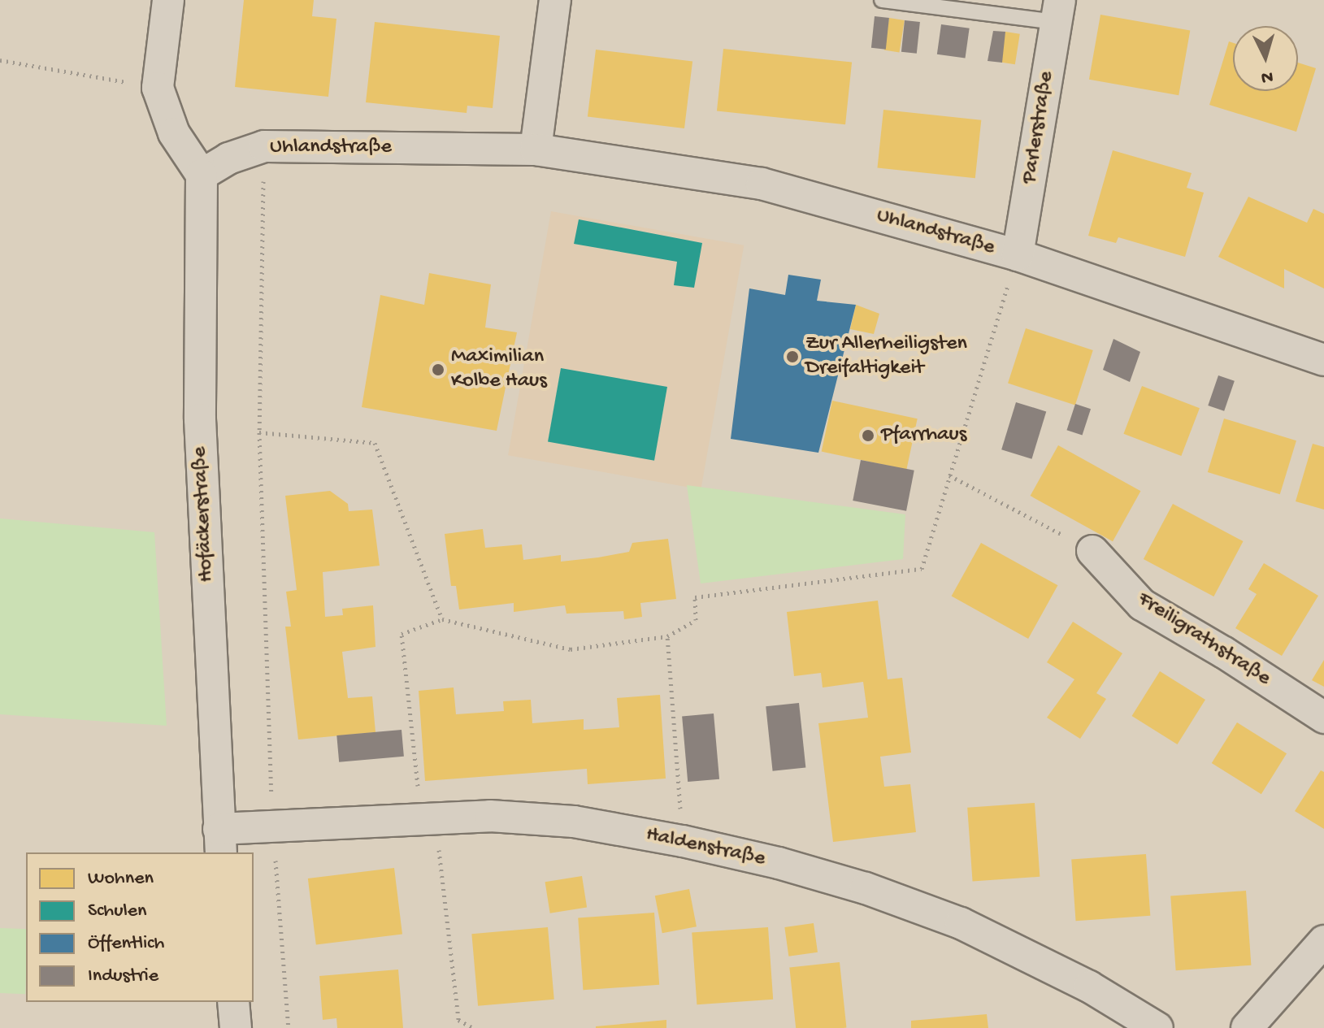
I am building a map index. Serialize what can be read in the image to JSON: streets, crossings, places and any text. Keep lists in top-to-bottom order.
{
  "streets": {
    "street": [
      "Parlerstraße",
      "Uhlandstraße",
      "Hofäckerstraße",
      "Freiligrathstraße",
      "Haldenstraße"
    ]
  },
  "crossings": [
    ["Parlerstraße", "Uhlandstraße"],
    ["Uhlandstraße", "Hofäckerstraße"],
    ["Hofäckerstraße", "Haldenstraße"]
  ],
  "places": ["Zur Allerheiligsten Dreifaltigkeit", "Maximilian Kolbe Haus", "Pfarrhaus"],
  "legend": [
    "Wohnen",
    "Schulen",
    "Öffentlich",
    "Industrie"
  ],
  "north": "bottom"
}
